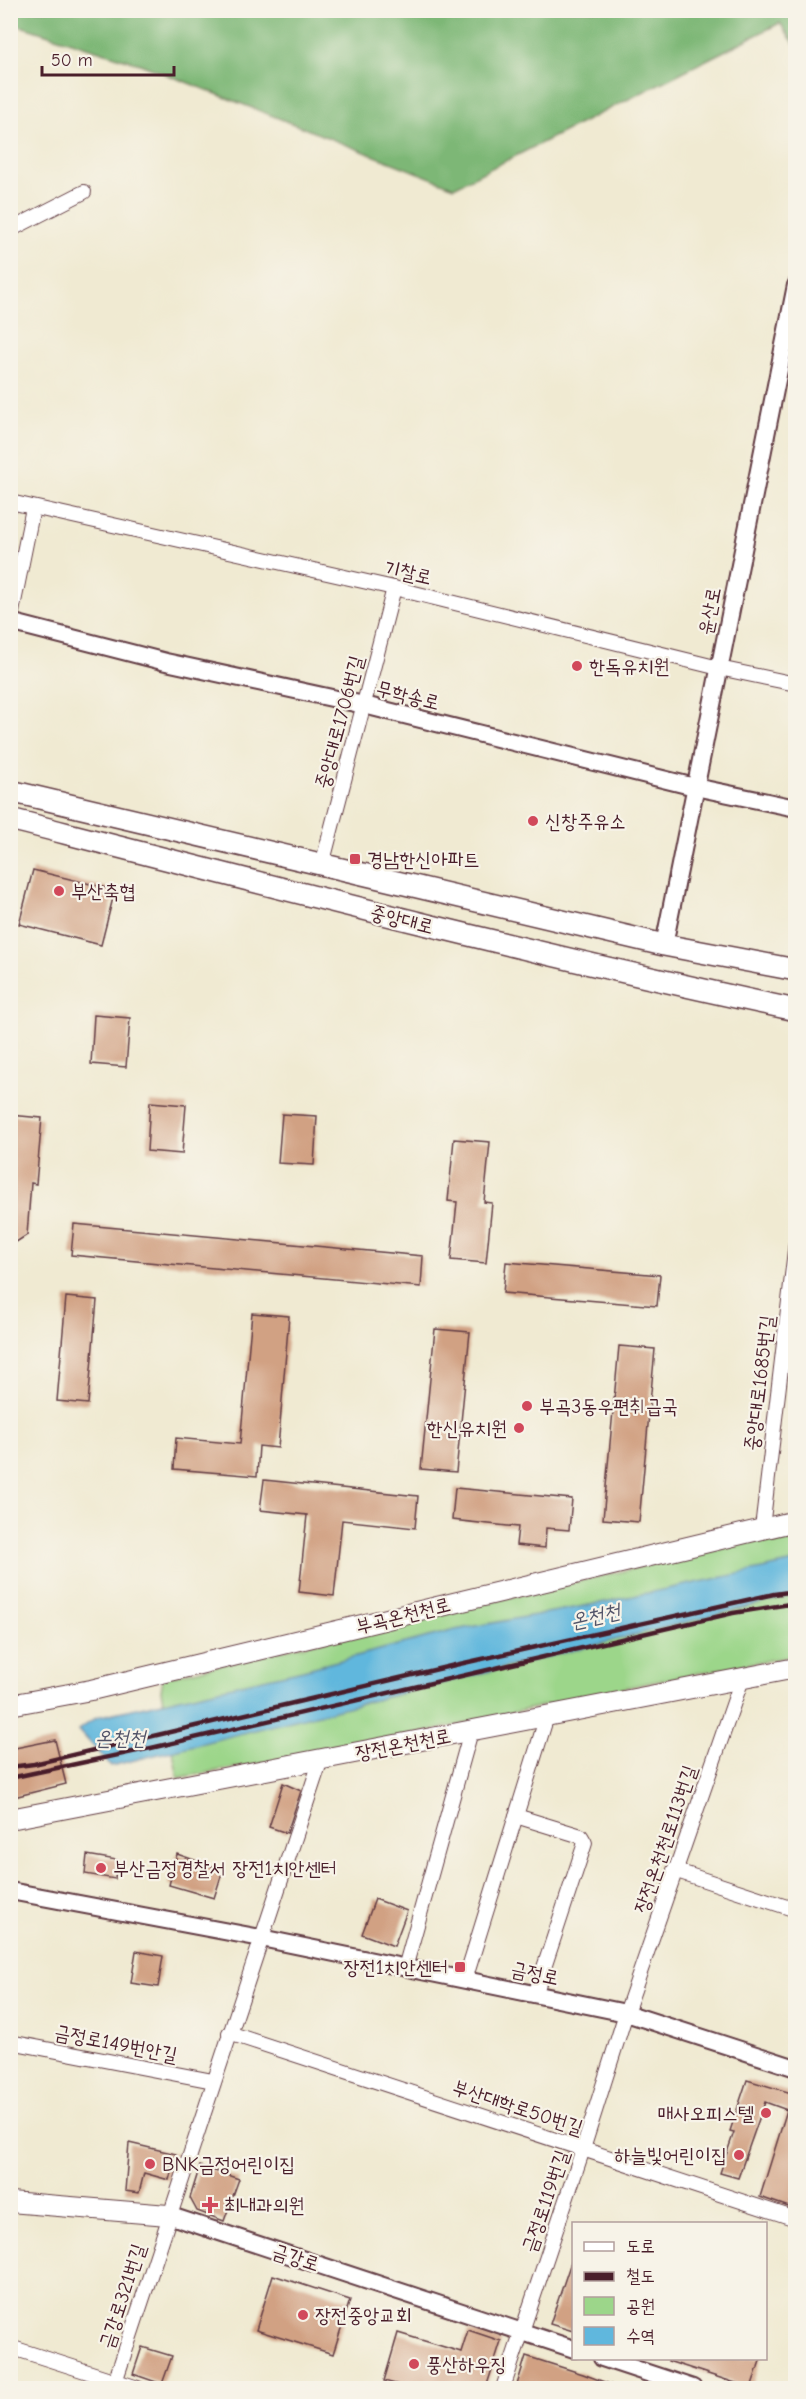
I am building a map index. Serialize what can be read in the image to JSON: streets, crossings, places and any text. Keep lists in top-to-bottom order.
{
  "streets": {
    "main road": [
      "중앙대로",
      "부곡온천천로",
      "장전온천천로",
      "금강로"
    ],
    "street": [
      "기찰로",
      "윤산로",
      "무학송로",
      "중앙대로1706번길",
      "중앙대로1685번길",
      "장전온천천로113번길",
      "금정로",
      "금정로149번안길",
      "부산대학로50번길",
      "금정로119번길",
      "금강로321번길"
    ]
  },
  "crossings": [
    ["기찰로", "윤산로"],
    ["기찰로", "중앙대로1706번길"],
    ["윤산로", "무학송로"],
    ["윤산로", "중앙대로"],
    ["무학송로", "중앙대로1706번길"],
    ["중앙대로1706번길", "중앙대로"],
    ["중앙대로1685번길", "부곡온천천로"],
    ["장전온천천로", "장전온천천로113번길"],
    ["장전온천천로113번길", "금정로"],
    ["장전온천천로113번길", "금정로119번길"],
    ["금정로", "금정로119번길"],
    ["부산대학로50번길", "금정로119번길"],
    ["금정로119번길", "금강로"],
    ["금강로", "금강로321번길"]
  ],
  "water": ["온천천"],
  "places": {
    "other": [
      "한독유치원",
      "신창주유소",
      "부산축협",
      "부곡3동우편취급국",
      "한신유치원",
      "부산금정경찰서 장전1치안센터",
      "매사오피스텔",
      "하늘빛어린이집",
      "BNK금정어린이집",
      "장전중앙교회",
      "풍산하우징"
    ],
    "transit": ["경남한신아파트", "장전1치안센터"],
    "health": ["최내과의원"]
  },
  "legend": [
    "도로",
    "철도",
    "공원",
    "수역"
  ],
  "scale_bar": "50 m"
}
